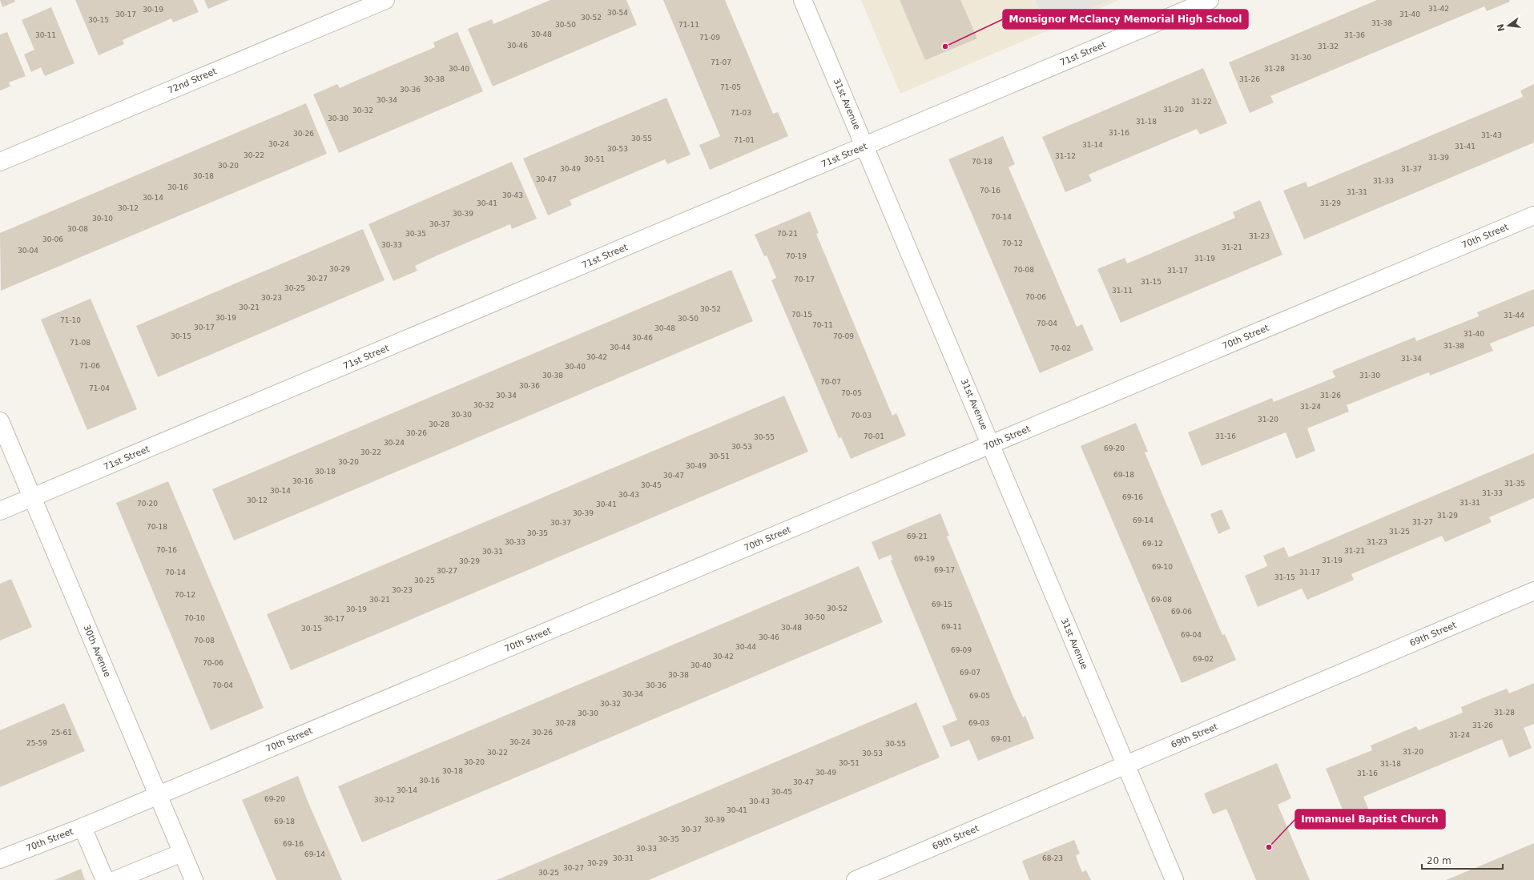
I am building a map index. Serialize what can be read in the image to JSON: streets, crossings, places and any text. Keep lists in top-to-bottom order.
{
  "streets": {
    "street": [
      "71st Street",
      "72nd Street",
      "31st Avenue",
      "70th Street",
      "69th Street",
      "30th Avenue"
    ]
  },
  "crossings": [
    ["71st Street", "31st Avenue"],
    ["71st Street", "30th Avenue"],
    ["31st Avenue", "70th Street"],
    ["31st Avenue", "69th Street"],
    ["70th Street", "30th Avenue"]
  ],
  "places": ["Monsignor McClancy Memorial High School", "Immanuel Baptist Church"],
  "house_numbers": [
    "31-42",
    "30-19",
    "30-54",
    "30-17",
    "31-40",
    "30-52",
    "30-15",
    "31-38",
    "30-50",
    "71-11",
    "30-48",
    "30-11",
    "31-36",
    "71-09",
    "30-46",
    "31-32",
    "31-30",
    "71-07",
    "30-40",
    "31-28",
    "30-38",
    "31-26",
    "71-05",
    "30-36",
    "30-34",
    "31-22",
    "31-20",
    "30-32",
    "71-03",
    "30-30",
    "31-18",
    "31-16",
    "30-26",
    "31-43",
    "30-55",
    "71-01",
    "30-24",
    "31-14",
    "31-41",
    "30-53",
    "30-22",
    "31-12",
    "31-39",
    "30-51",
    "70-18",
    "30-20",
    "30-49",
    "31-37",
    "30-18",
    "30-47",
    "31-33",
    "30-16",
    "70-16",
    "31-31",
    "30-43",
    "30-14",
    "30-41",
    "31-29",
    "30-12",
    "30-39",
    "70-14",
    "30-10",
    "30-37",
    "30-08",
    "30-35",
    "70-21",
    "31-23",
    "30-06",
    "70-12",
    "30-33",
    "31-21",
    "30-04",
    "70-19",
    "31-19",
    "30-29",
    "70-08",
    "31-17",
    "30-27",
    "70-17",
    "31-15",
    "30-25",
    "31-11",
    "70-06",
    "30-23",
    "30-21",
    "30-52",
    "70-15",
    "31-44",
    "30-19",
    "30-50",
    "71-10",
    "70-04",
    "70-11",
    "30-17",
    "30-48",
    "31-40",
    "30-15",
    "70-09",
    "30-46",
    "71-08",
    "31-38",
    "30-44",
    "70-02",
    "30-42",
    "31-34",
    "71-06",
    "30-40",
    "30-38",
    "31-30",
    "70-07",
    "30-36",
    "71-04",
    "70-05",
    "30-34",
    "31-26",
    "30-32",
    "31-24",
    "30-30",
    "70-03",
    "31-20",
    "30-28",
    "30-26",
    "70-01",
    "31-16",
    "30-55",
    "30-24",
    "30-53",
    "69-20",
    "30-22",
    "30-51",
    "30-20",
    "30-49",
    "30-18",
    "69-18",
    "30-47",
    "30-16",
    "31-35",
    "30-45",
    "30-14",
    "31-33",
    "30-43",
    "69-16",
    "30-12",
    "31-31",
    "70-20",
    "30-41",
    "30-39",
    "31-29",
    "69-14",
    "31-27",
    "30-37",
    "70-18",
    "31-25",
    "30-35",
    "69-21",
    "30-33",
    "31-23",
    "69-12",
    "70-16",
    "31-21",
    "30-31",
    "69-19",
    "31-19",
    "30-29",
    "69-10",
    "69-17",
    "30-27",
    "70-14",
    "31-17",
    "31-15",
    "30-25",
    "30-23",
    "70-12",
    "30-21",
    "69-08",
    "69-15",
    "30-52",
    "30-19",
    "69-06",
    "30-50",
    "70-10",
    "30-17",
    "69-11",
    "30-48",
    "30-15",
    "69-04",
    "30-46",
    "70-08",
    "30-44",
    "69-09",
    "30-42",
    "69-02",
    "70-06",
    "30-40",
    "69-07",
    "30-38",
    "70-04",
    "30-36",
    "30-34",
    "69-05",
    "30-32",
    "31-28",
    "30-30",
    "30-28",
    "69-03",
    "31-26",
    "25-61",
    "30-26",
    "31-24",
    "69-01",
    "30-24",
    "25-59",
    "30-55",
    "31-20",
    "30-22",
    "30-53",
    "30-20",
    "30-51",
    "31-18",
    "30-18",
    "30-49",
    "31-16",
    "30-16",
    "30-47",
    "30-14",
    "30-45",
    "69-20",
    "30-12",
    "30-43",
    "30-41",
    "30-39",
    "69-18",
    "30-37",
    "30-35",
    "69-16",
    "30-33",
    "69-14",
    "30-31",
    "68-23",
    "30-29",
    "30-27",
    "30-25"
  ],
  "scale_bar": "20 m",
  "north": "left"
}
